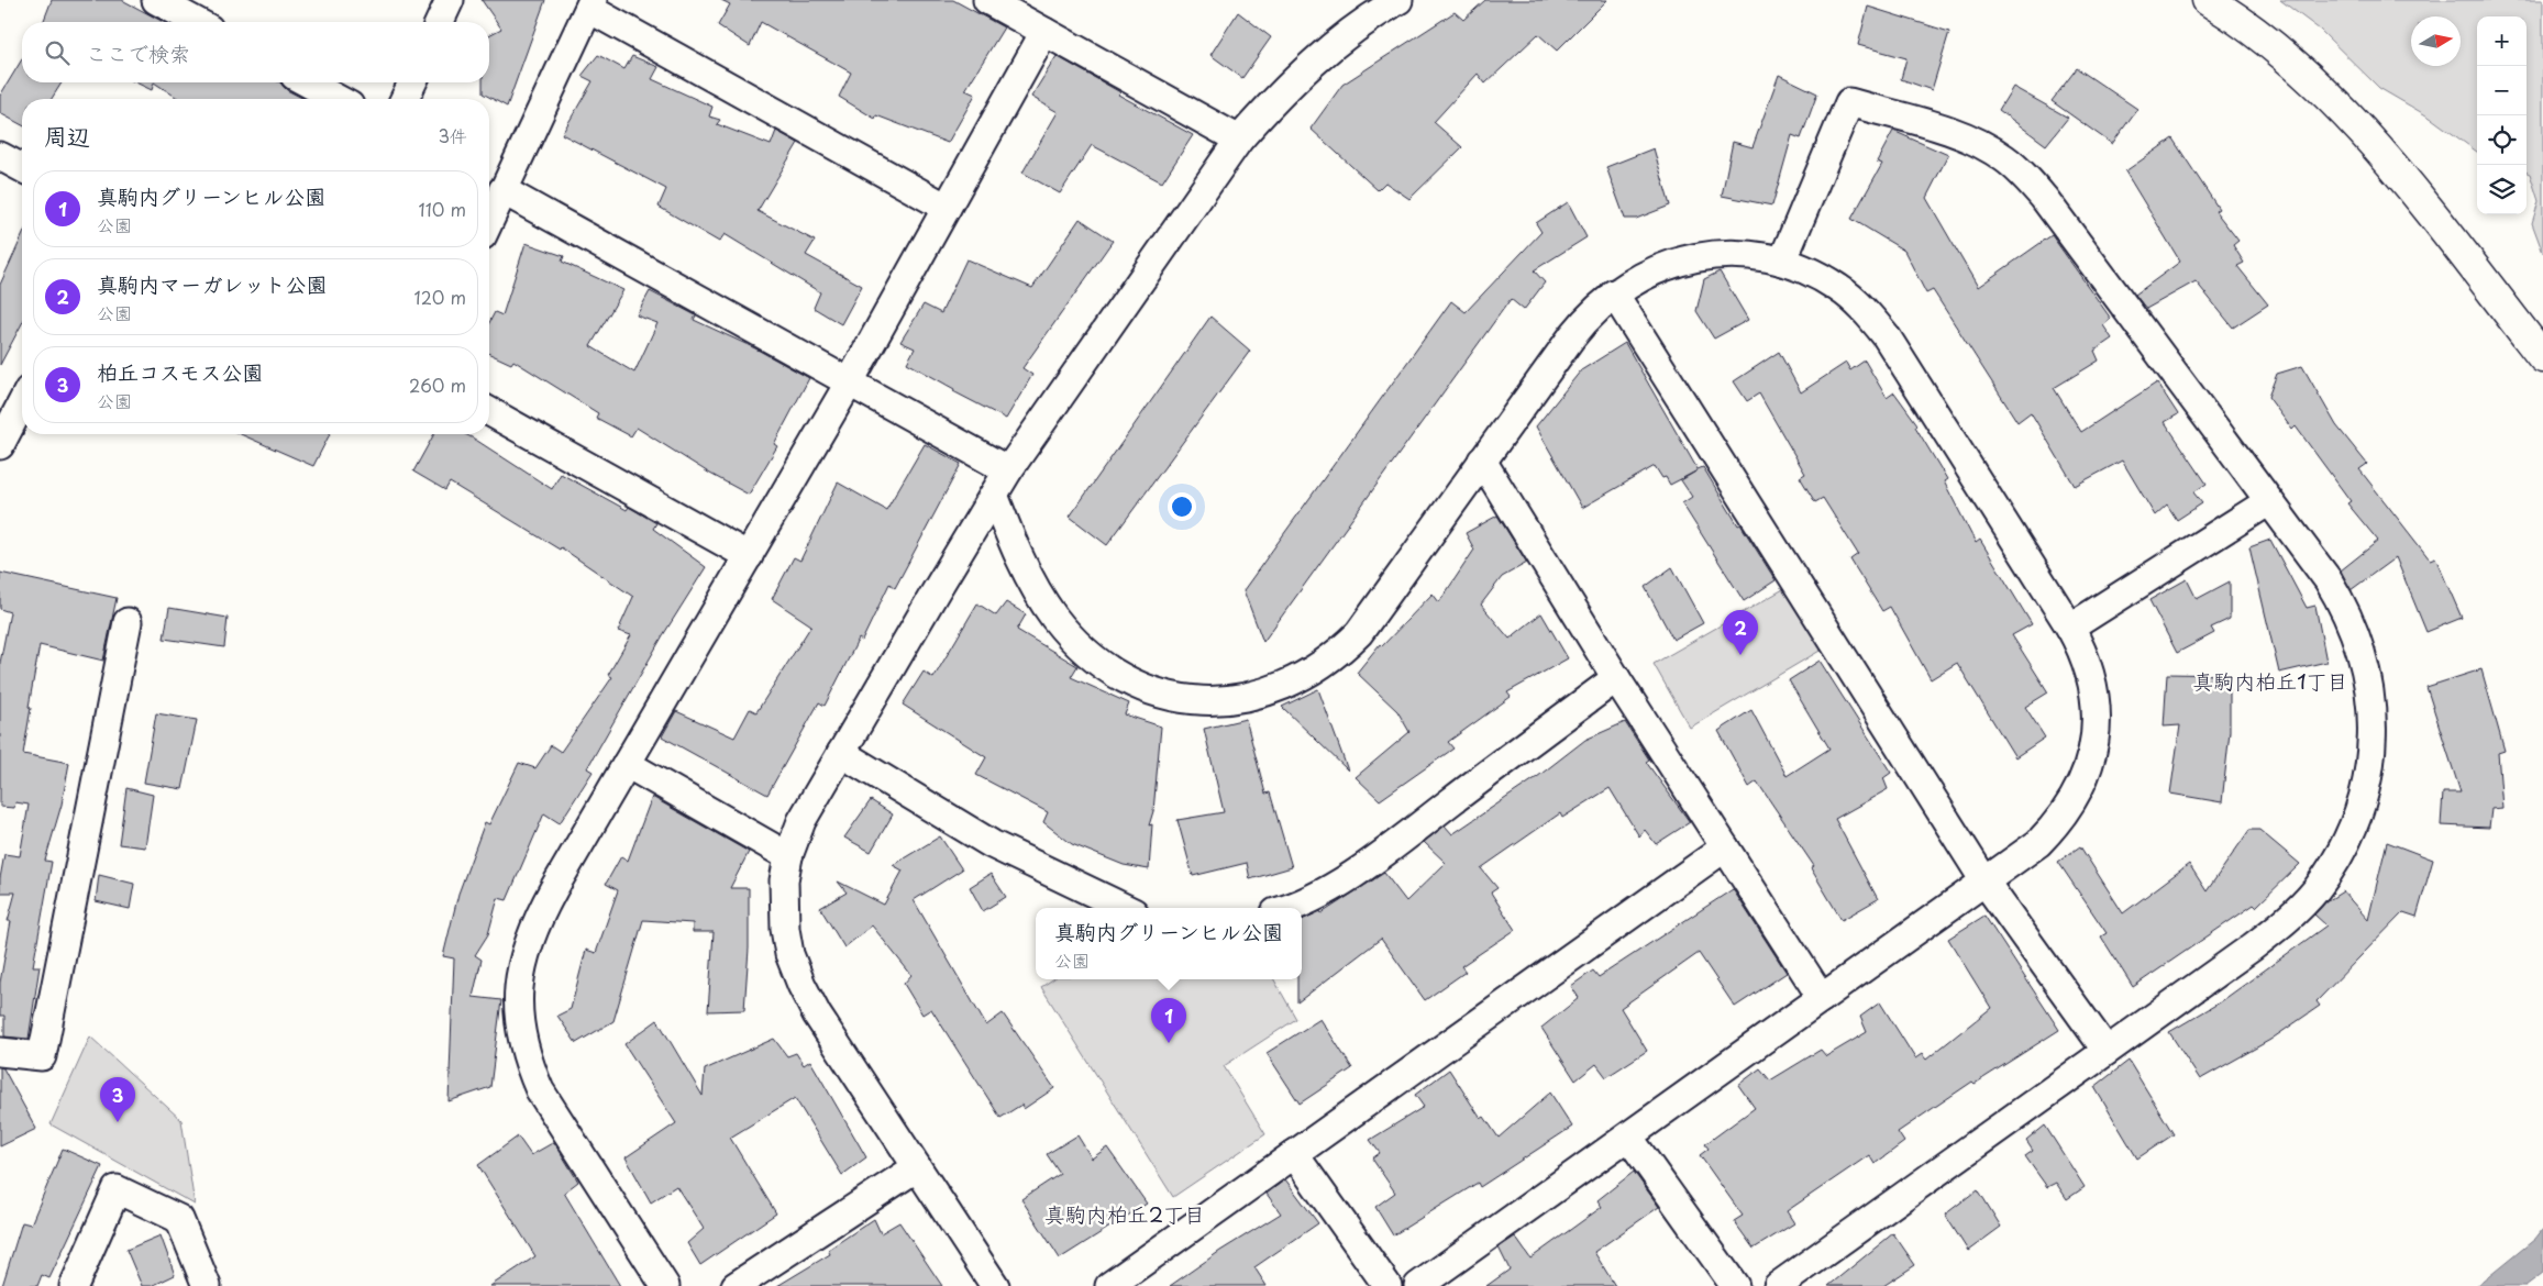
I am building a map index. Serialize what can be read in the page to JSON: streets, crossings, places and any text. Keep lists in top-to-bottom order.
{
  "districts": ["真駒内柏丘1丁目", "真駒内柏丘2丁目"],
  "north": "right",
  "page": {
    "map_buttons": ["+", "−"],
    "search": "ここで検索",
    "heading": ["周辺", "3件"],
    "list": [
      {
        "mark": "1",
        "name": "真駒内グリーンヒル公園",
        "note": "公園",
        "value": "110 m"
      },
      {
        "mark": "2",
        "name": "真駒内マーガレット公園",
        "note": "公園",
        "value": "120 m"
      },
      {
        "mark": "3",
        "name": "柏丘コスモス公園",
        "note": "公園",
        "value": "260 m"
      }
    ],
    "pins": ["2", "1", "3"],
    "popup": ["真駒内グリーンヒル公園", "公園"]
  }
}
